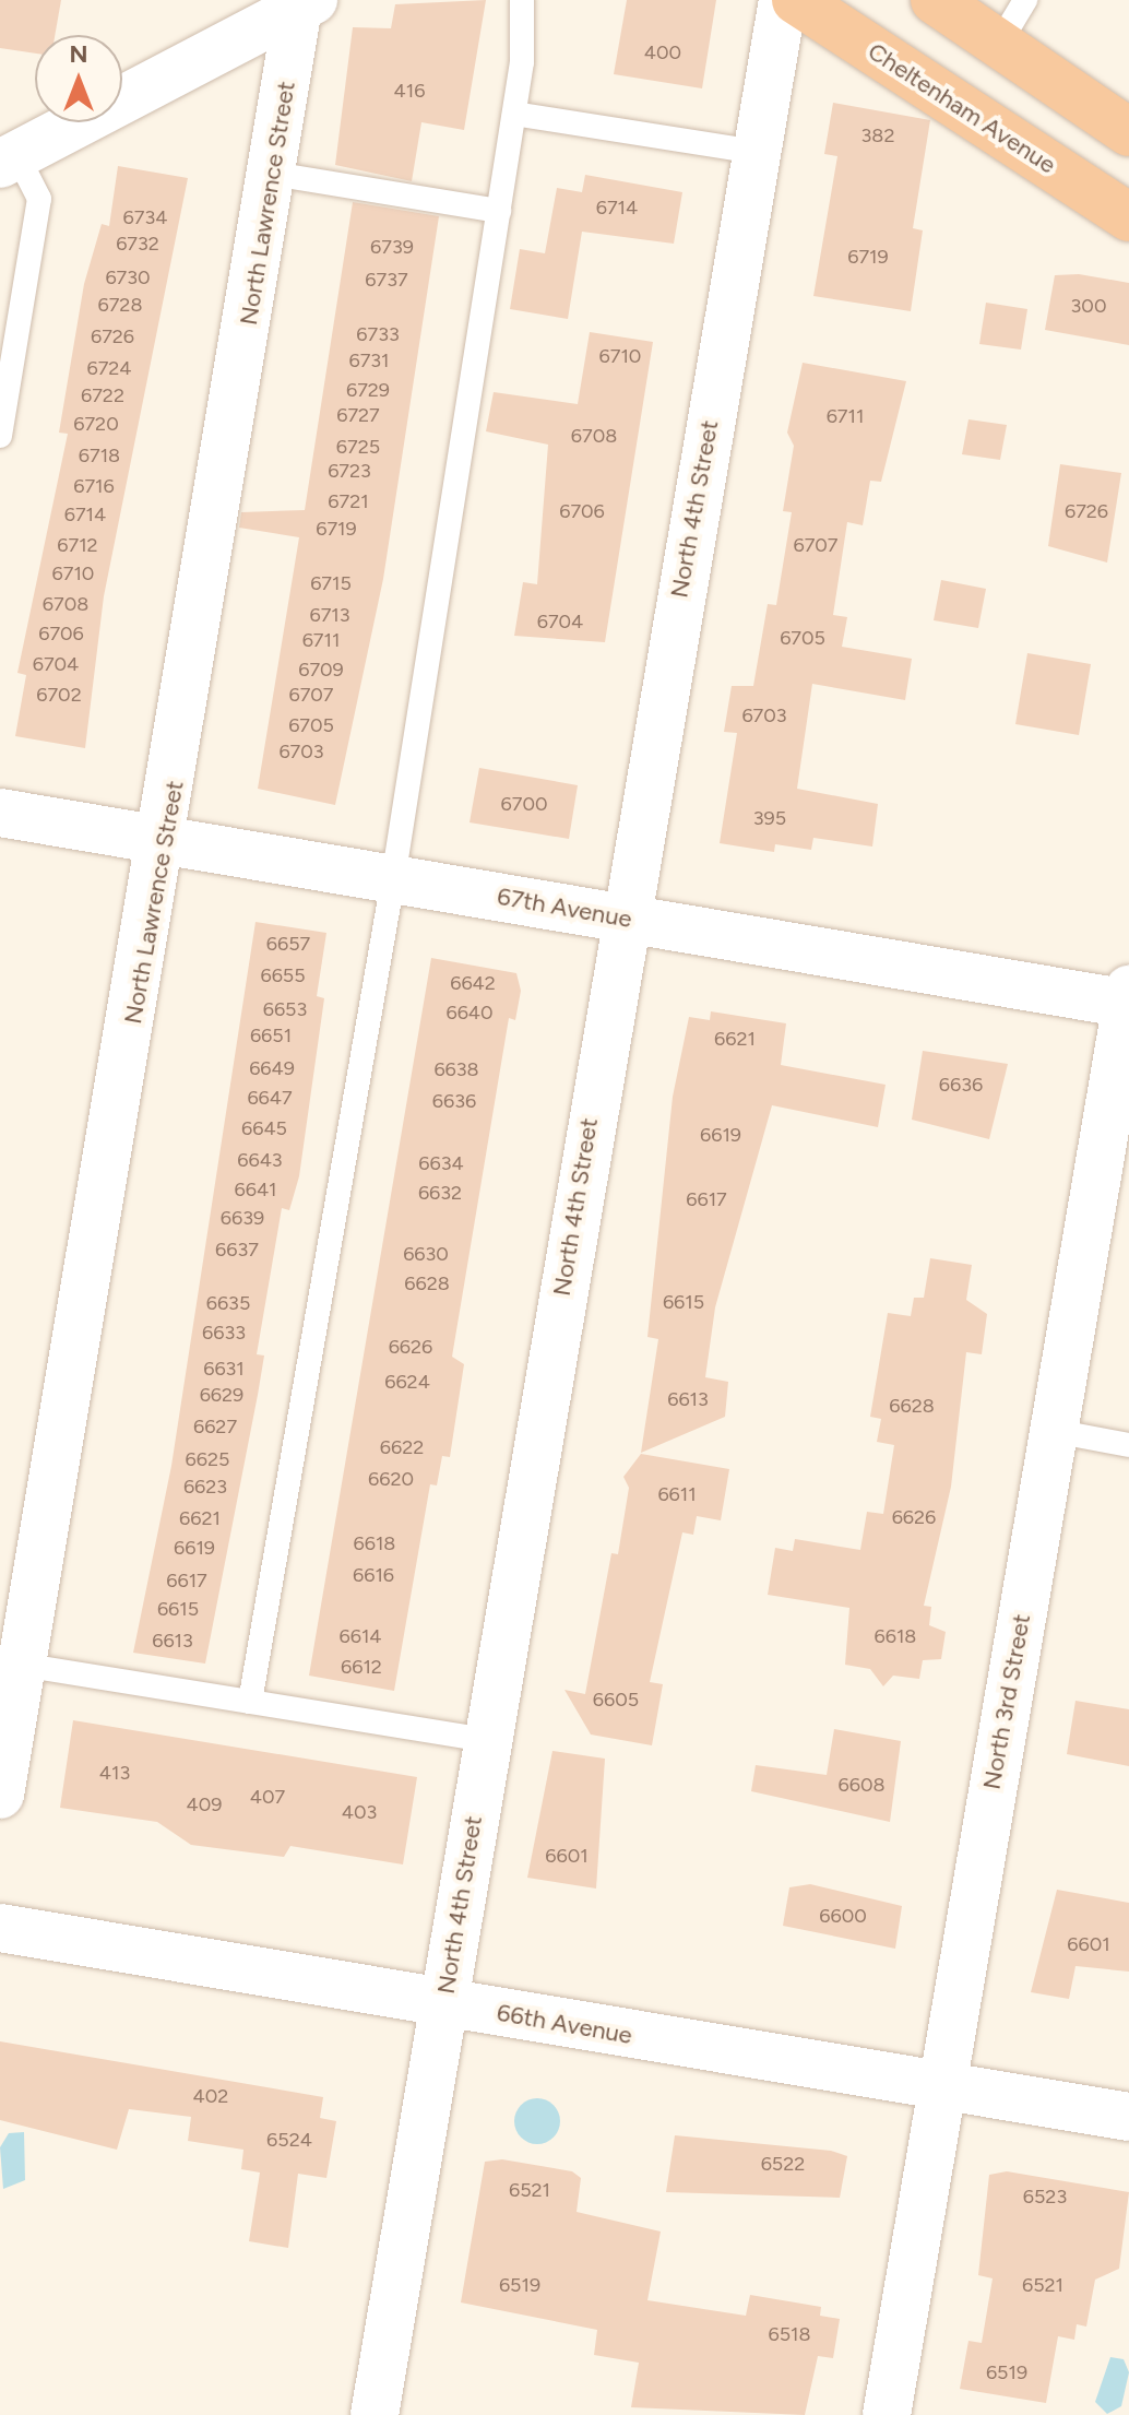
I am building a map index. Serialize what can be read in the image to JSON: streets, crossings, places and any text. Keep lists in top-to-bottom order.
{
  "streets": {
    "highway": ["Cheltenham Avenue"],
    "street": [
      "North Lawrence Street",
      "North 4th Street",
      "67th Avenue",
      "North 3rd Street",
      "66th Avenue"
    ]
  },
  "crossings": [
    ["North Lawrence Street", "67th Avenue"],
    ["North 4th Street", "67th Avenue"],
    ["North 4th Street", "66th Avenue"],
    ["67th Avenue", "North 3rd Street"],
    ["North 3rd Street", "66th Avenue"]
  ],
  "house_numbers": [
    "400",
    "416",
    "382",
    "6714",
    "6734",
    "6732",
    "6739",
    "6719",
    "6730",
    "6737",
    "6728",
    "300",
    "6733",
    "6726",
    "6710",
    "6731",
    "6724",
    "6729",
    "6722",
    "6727",
    "6711",
    "6720",
    "6708",
    "6725",
    "6718",
    "6723",
    "6716",
    "6721",
    "6706",
    "6726",
    "6714",
    "6719",
    "6712",
    "6707",
    "6710",
    "6715",
    "6708",
    "6713",
    "6704",
    "6706",
    "6705",
    "6711",
    "6704",
    "6709",
    "6702",
    "6707",
    "6703",
    "6705",
    "6703",
    "6700",
    "395",
    "6657",
    "6655",
    "6642",
    "6653",
    "6640",
    "6651",
    "6621",
    "6649",
    "6638",
    "6636",
    "6647",
    "6636",
    "6645",
    "6619",
    "6643",
    "6634",
    "6641",
    "6632",
    "6617",
    "6639",
    "6637",
    "6630",
    "6628",
    "6615",
    "6635",
    "6633",
    "6626",
    "6631",
    "6624",
    "6629",
    "6613",
    "6628",
    "6627",
    "6622",
    "6625",
    "6620",
    "6623",
    "6611",
    "6626",
    "6621",
    "6618",
    "6619",
    "6616",
    "6617",
    "6615",
    "6614",
    "6618",
    "6613",
    "6612",
    "6605",
    "413",
    "6608",
    "407",
    "409",
    "403",
    "6601",
    "6600",
    "6601",
    "402",
    "6524",
    "6522",
    "6521",
    "6523",
    "6519",
    "6521",
    "6518",
    "6519"
  ],
  "north": "top"
}
